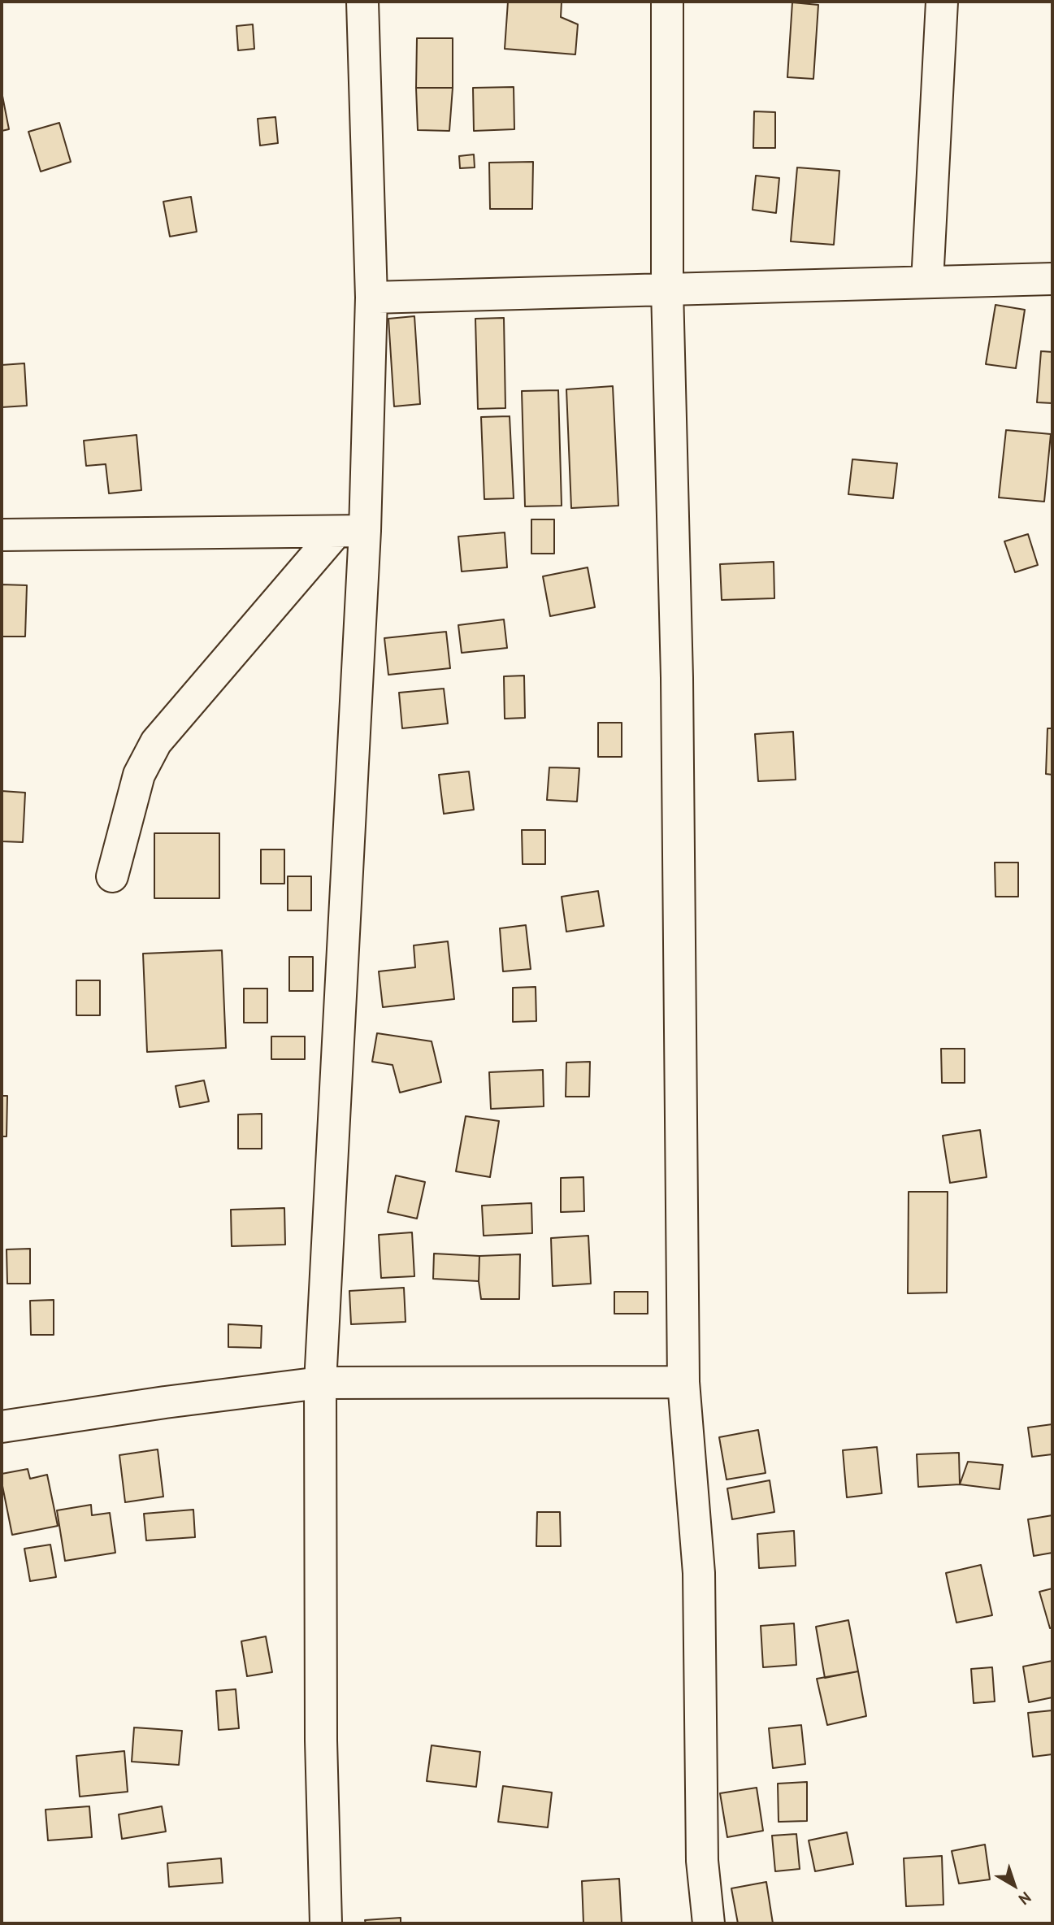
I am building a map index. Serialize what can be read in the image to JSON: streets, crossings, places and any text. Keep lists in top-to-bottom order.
{
  "north": "bottom right"
}
